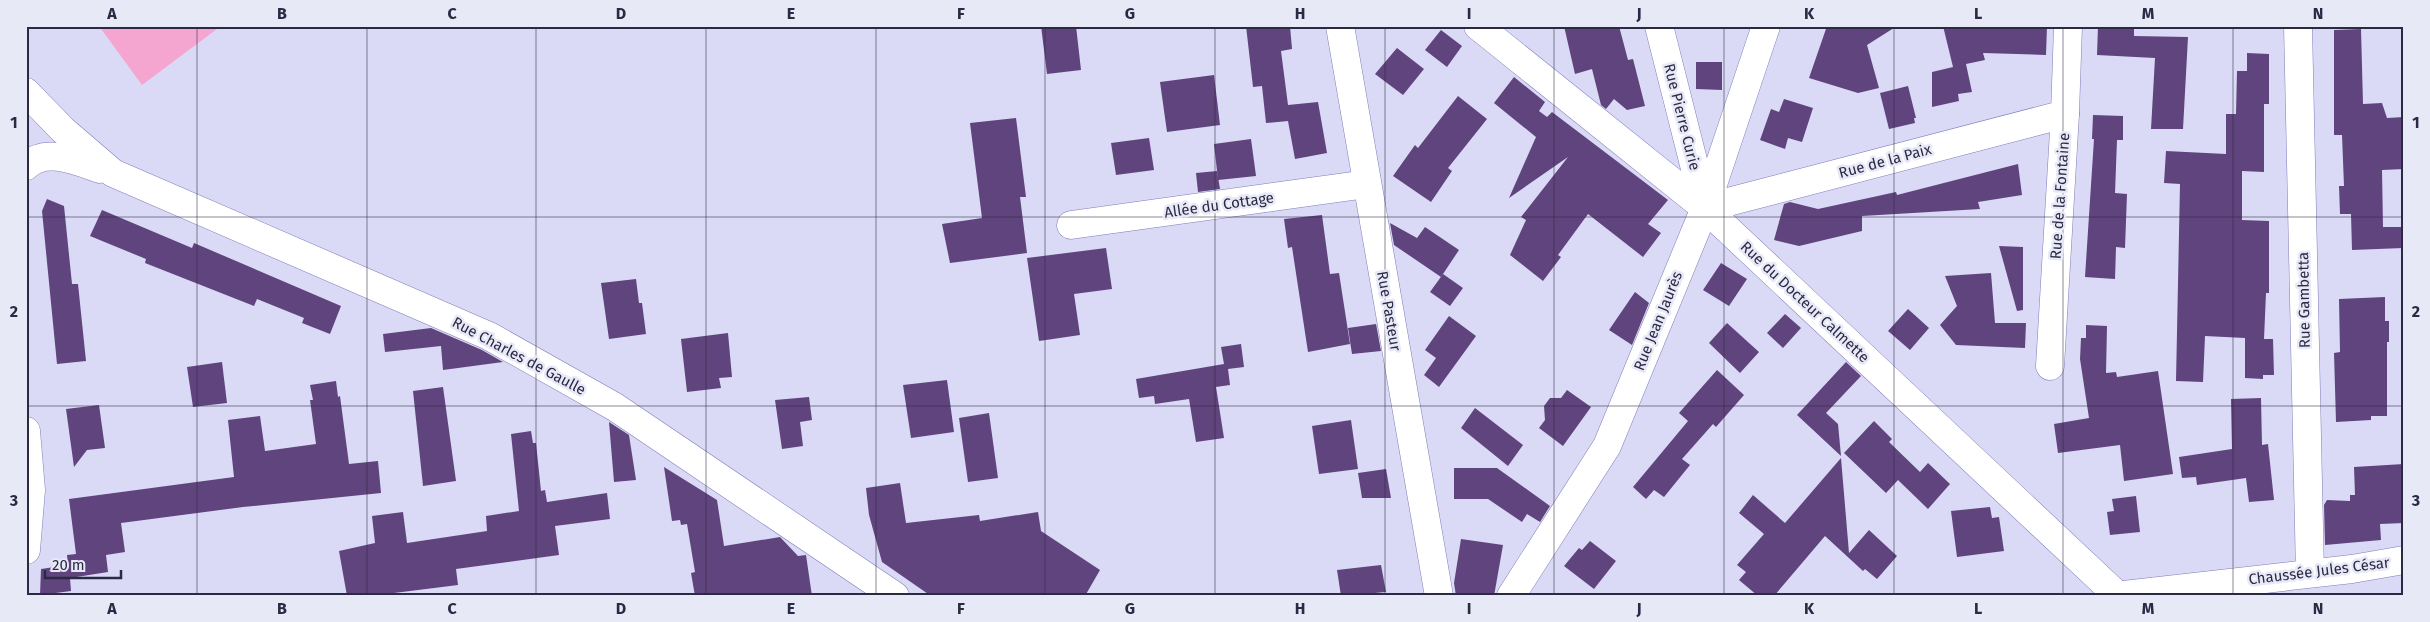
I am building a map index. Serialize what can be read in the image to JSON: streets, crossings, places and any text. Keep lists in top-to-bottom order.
{
  "streets": {
    "street": [
      "Rue Pierre Curie",
      "Rue de la Paix",
      "Rue de la Fontaine",
      "Allée du Cottage",
      "Rue Gambetta",
      "Rue du Docteur Calmette",
      "Rue Pasteur",
      "Rue Jean Jaurès",
      "Rue Charles de Gaulle",
      "Chaussée Jules César"
    ]
  },
  "crossings": [
    ["Rue Pierre Curie", "Rue de la Paix"],
    ["Rue Pierre Curie", "Rue du Docteur Calmette"],
    ["Rue Pierre Curie", "Rue Jean Jaurès"],
    ["Rue de la Paix", "Rue de la Fontaine"],
    ["Rue de la Paix", "Rue du Docteur Calmette"],
    ["Rue de la Paix", "Rue Jean Jaurès"],
    ["Allée du Cottage", "Rue Pasteur"],
    ["Rue Gambetta", "Chaussée Jules César"],
    ["Rue du Docteur Calmette", "Rue Jean Jaurès"],
    ["Rue du Docteur Calmette", "Chaussée Jules César"]
  ],
  "scale_bar": "20 m",
  "grid": {
    "columns": [
      "A",
      "B",
      "C",
      "D",
      "E",
      "F",
      "G",
      "H",
      "I",
      "J",
      "K",
      "L",
      "M",
      "N"
    ],
    "rows": ["1", "2", "3"]
  }
}
